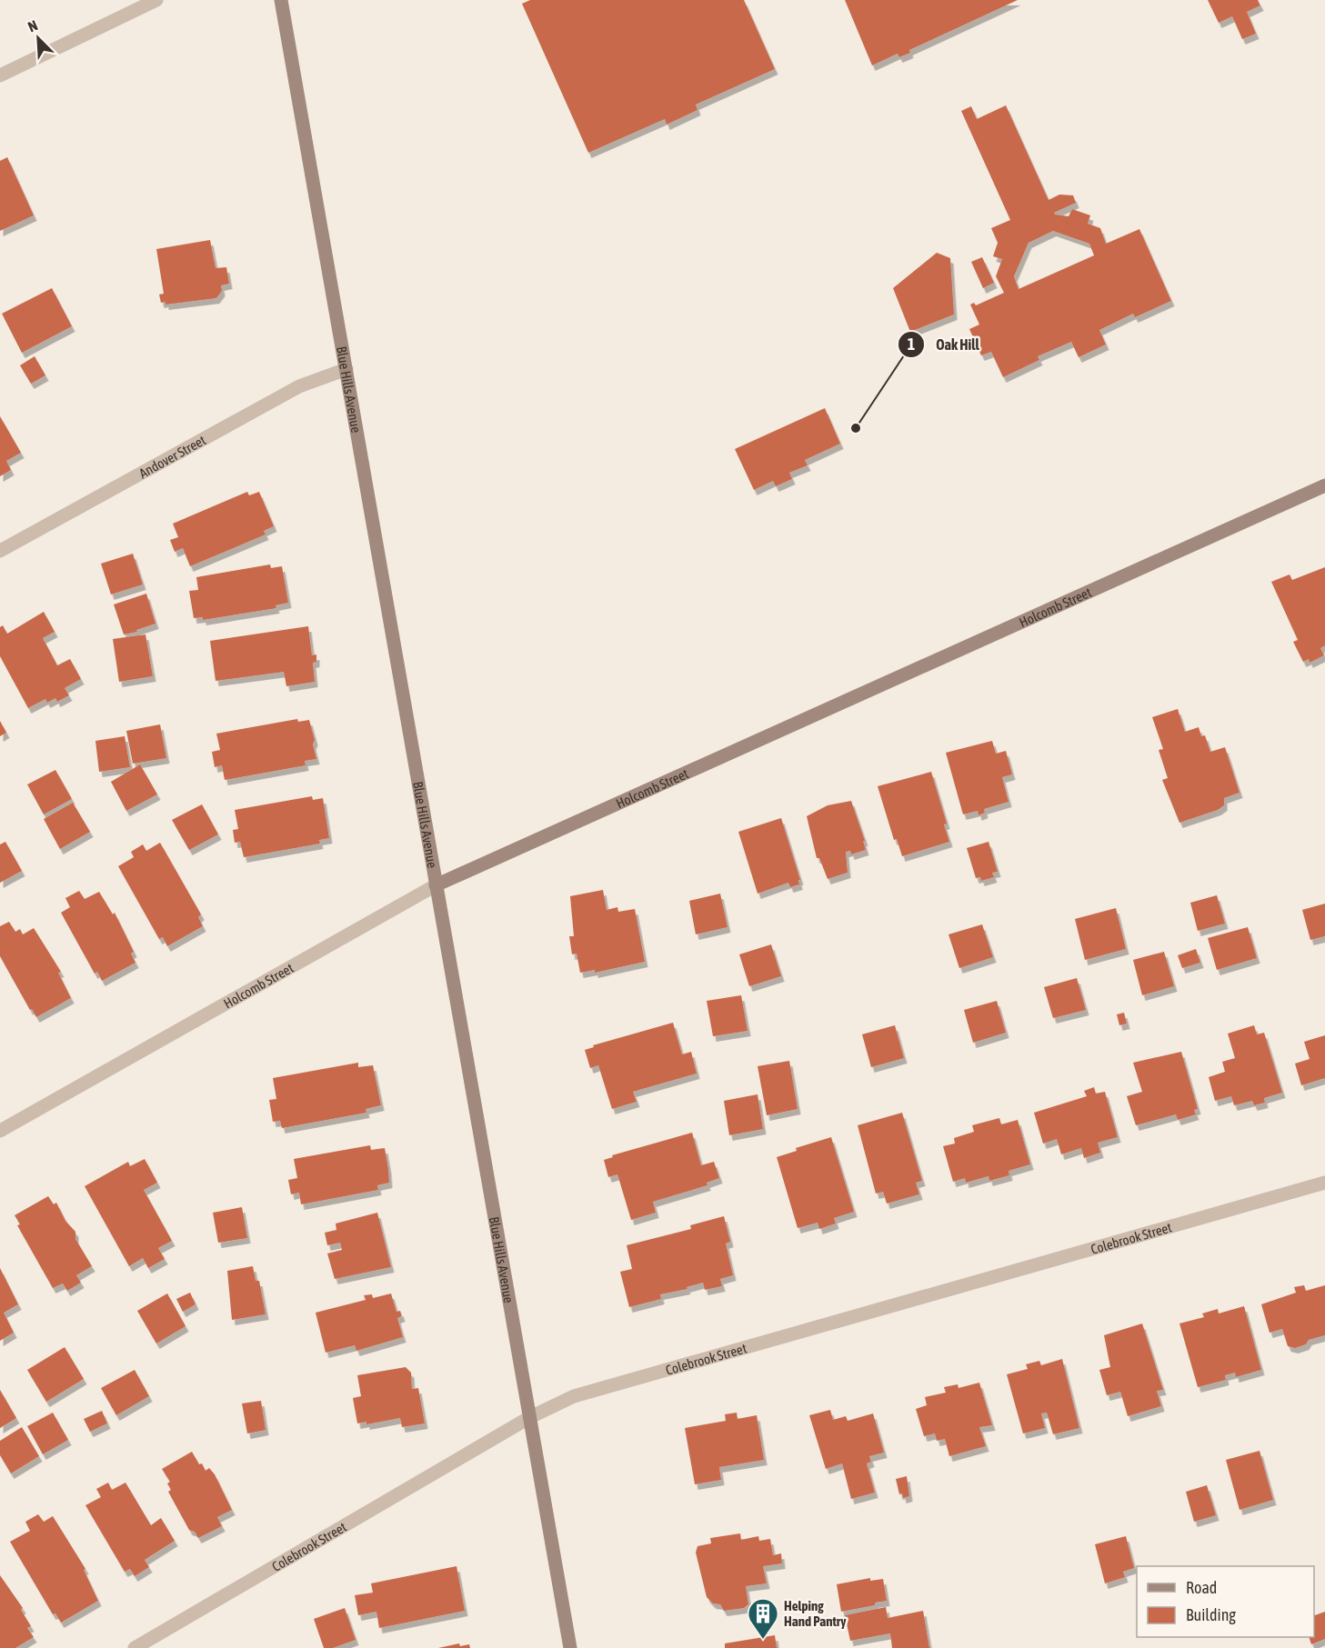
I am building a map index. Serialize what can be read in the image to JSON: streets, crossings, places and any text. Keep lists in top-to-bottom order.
{
  "streets": {
    "main road": ["Blue Hills Avenue", "Holcomb Street"],
    "street": ["Andover Street", "Colebrook Street"]
  },
  "crossings": [
    ["Blue Hills Avenue", "Andover Street"],
    ["Blue Hills Avenue", "Holcomb Street"],
    ["Blue Hills Avenue", "Colebrook Street"]
  ],
  "places": {
    "other": ["Oak Hill"],
    "building": ["Helping Hand Pantry"]
  },
  "legend": ["Road", "Building"],
  "north": "top left"
}
